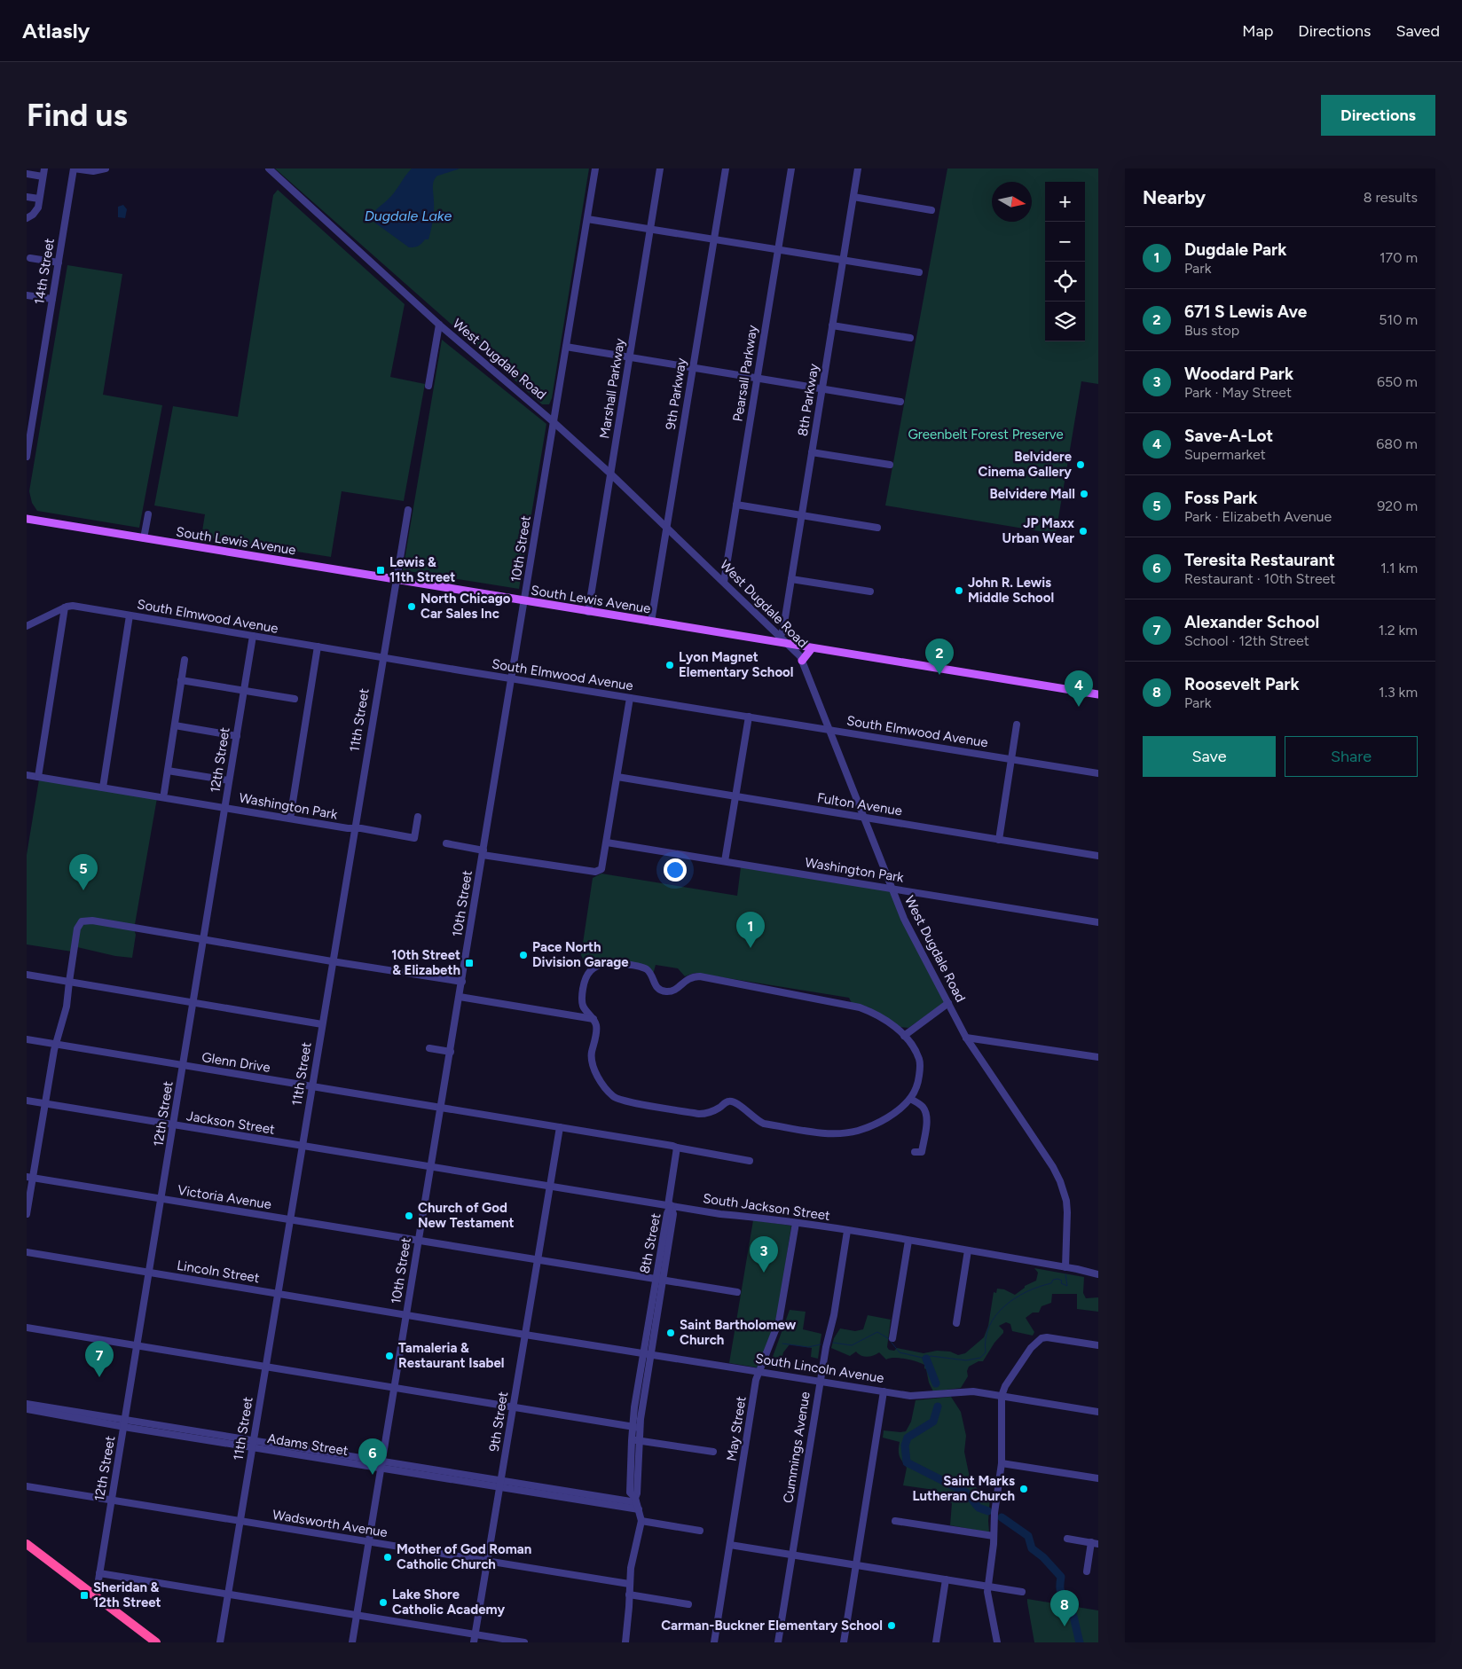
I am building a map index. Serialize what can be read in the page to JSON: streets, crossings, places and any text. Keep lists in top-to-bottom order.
{
  "streets": {
    "main road": ["South Lewis Avenue"],
    "street": [
      "14th Street",
      "West Dugdale Road",
      "Pearsall Parkway",
      "Marshall Parkway",
      "9th Parkway",
      "8th Parkway",
      "10th Street",
      "South Elmwood Avenue",
      "11th Street",
      "12th Street",
      "Fulton Avenue",
      "Washington Park",
      "Glenn Drive",
      "Jackson Street",
      "Victoria Avenue",
      "South Jackson Street",
      "8th Street",
      "Lincoln Street",
      "South Lincoln Avenue",
      "9th Street",
      "May Street",
      "Adams Street",
      "Cummings Avenue",
      "Wadsworth Avenue"
    ]
  },
  "crossings": [
    ["West Dugdale Road", "Pearsall Parkway"],
    ["West Dugdale Road", "Marshall Parkway"],
    ["West Dugdale Road", "9th Parkway"],
    ["West Dugdale Road", "8th Parkway"],
    ["West Dugdale Road", "South Lewis Avenue"],
    ["West Dugdale Road", "10th Street"],
    ["West Dugdale Road", "South Elmwood Avenue"],
    ["West Dugdale Road", "Fulton Avenue"],
    ["West Dugdale Road", "Washington Park"],
    ["West Dugdale Road", "South Jackson Street"],
    ["Marshall Parkway", "South Lewis Avenue"],
    ["9th Parkway", "South Lewis Avenue"],
    ["South Lewis Avenue", "10th Street"],
    ["South Lewis Avenue", "11th Street"],
    ["10th Street", "South Elmwood Avenue"],
    ["10th Street", "Glenn Drive"],
    ["10th Street", "Jackson Street"],
    ["10th Street", "Victoria Avenue"],
    ["10th Street", "South Jackson Street"],
    ["10th Street", "Lincoln Street"],
    ["10th Street", "South Lincoln Avenue"],
    ["10th Street", "Adams Street"],
    ["10th Street", "Wadsworth Avenue"],
    ["South Elmwood Avenue", "11th Street"],
    ["South Elmwood Avenue", "12th Street"],
    ["11th Street", "Washington Park"],
    ["11th Street", "Glenn Drive"],
    ["11th Street", "Jackson Street"],
    ["11th Street", "Victoria Avenue"],
    ["11th Street", "Lincoln Street"],
    ["11th Street", "Adams Street"],
    ["11th Street", "Wadsworth Avenue"],
    ["12th Street", "Washington Park"],
    ["12th Street", "Glenn Drive"],
    ["12th Street", "Jackson Street"],
    ["12th Street", "Victoria Avenue"],
    ["12th Street", "Lincoln Street"],
    ["12th Street", "Adams Street"],
    ["12th Street", "Wadsworth Avenue"],
    ["Glenn Drive", "8th Street"],
    ["Glenn Drive", "9th Street"],
    ["Jackson Street", "South Jackson Street"],
    ["Victoria Avenue", "8th Street"],
    ["Victoria Avenue", "9th Street"],
    ["South Jackson Street", "8th Street"],
    ["South Jackson Street", "9th Street"],
    ["South Jackson Street", "May Street"],
    ["South Jackson Street", "Cummings Avenue"],
    ["8th Street", "South Lincoln Avenue"],
    ["8th Street", "Adams Street"],
    ["8th Street", "Wadsworth Avenue"],
    ["Lincoln Street", "South Lincoln Avenue"],
    ["South Lincoln Avenue", "9th Street"],
    ["South Lincoln Avenue", "May Street"],
    ["South Lincoln Avenue", "Cummings Avenue"],
    ["9th Street", "Adams Street"],
    ["9th Street", "Wadsworth Avenue"]
  ],
  "water": ["Dugdale Lake"],
  "parks": ["Greenbelt Forest Preserve"],
  "places": {
    "other": [
      "Belvidere Cinema Gallery",
      "Belvidere Mall",
      "JP Maxx Urban Wear",
      "John R. Lewis Middle School",
      "North Chicago Car Sales Inc",
      "Lyon Magnet Elementary School",
      "Pace North Division Garage",
      "Church of God New Testament",
      "Saint Bartholomew Church",
      "Tamaleria & Restaurant Isabel",
      "Saint Marks Lutheran Church",
      "Mother of God Roman Catholic Church",
      "Lake Shore Catholic Academy",
      "Carman-Buckner Elementary School"
    ],
    "transit": ["Lewis & 11th Street", "10th Street & Elizabeth", "Sheridan & 12th Street"]
  },
  "north": "right",
  "page": {
    "header": "Atlasly",
    "nav": ["Map", "Directions", "Saved"],
    "buttons": [
      "Directions",
      ["Save", "Share"]
    ],
    "title": "Find us",
    "heading": ["Nearby", "8 results"],
    "map_buttons": ["+", "−"],
    "list": [
      {
        "mark": "1",
        "name": "Dugdale Park",
        "note": "Park",
        "value": "170 m"
      },
      {
        "mark": "2",
        "name": "671 S Lewis Ave",
        "note": "Bus stop",
        "value": "510 m"
      },
      {
        "mark": "3",
        "name": "Woodard Park",
        "note": "Park · May Street",
        "value": "650 m"
      },
      {
        "mark": "4",
        "name": "Save-A-Lot",
        "note": "Supermarket",
        "value": "680 m"
      },
      {
        "mark": "5",
        "name": "Foss Park",
        "note": "Park · Elizabeth Avenue",
        "value": "920 m"
      },
      {
        "mark": "6",
        "name": "Teresita Restaurant",
        "note": "Restaurant · 10th Street",
        "value": "1.1 km"
      },
      {
        "mark": "7",
        "name": "Alexander School",
        "note": "School · 12th Street",
        "value": "1.2 km"
      },
      {
        "mark": "8",
        "name": "Roosevelt Park",
        "note": "Park",
        "value": "1.3 km"
      }
    ],
    "pins": [
      "2",
      "4",
      "5",
      "1",
      "3",
      "7",
      "6",
      "8"
    ]
  }
}
